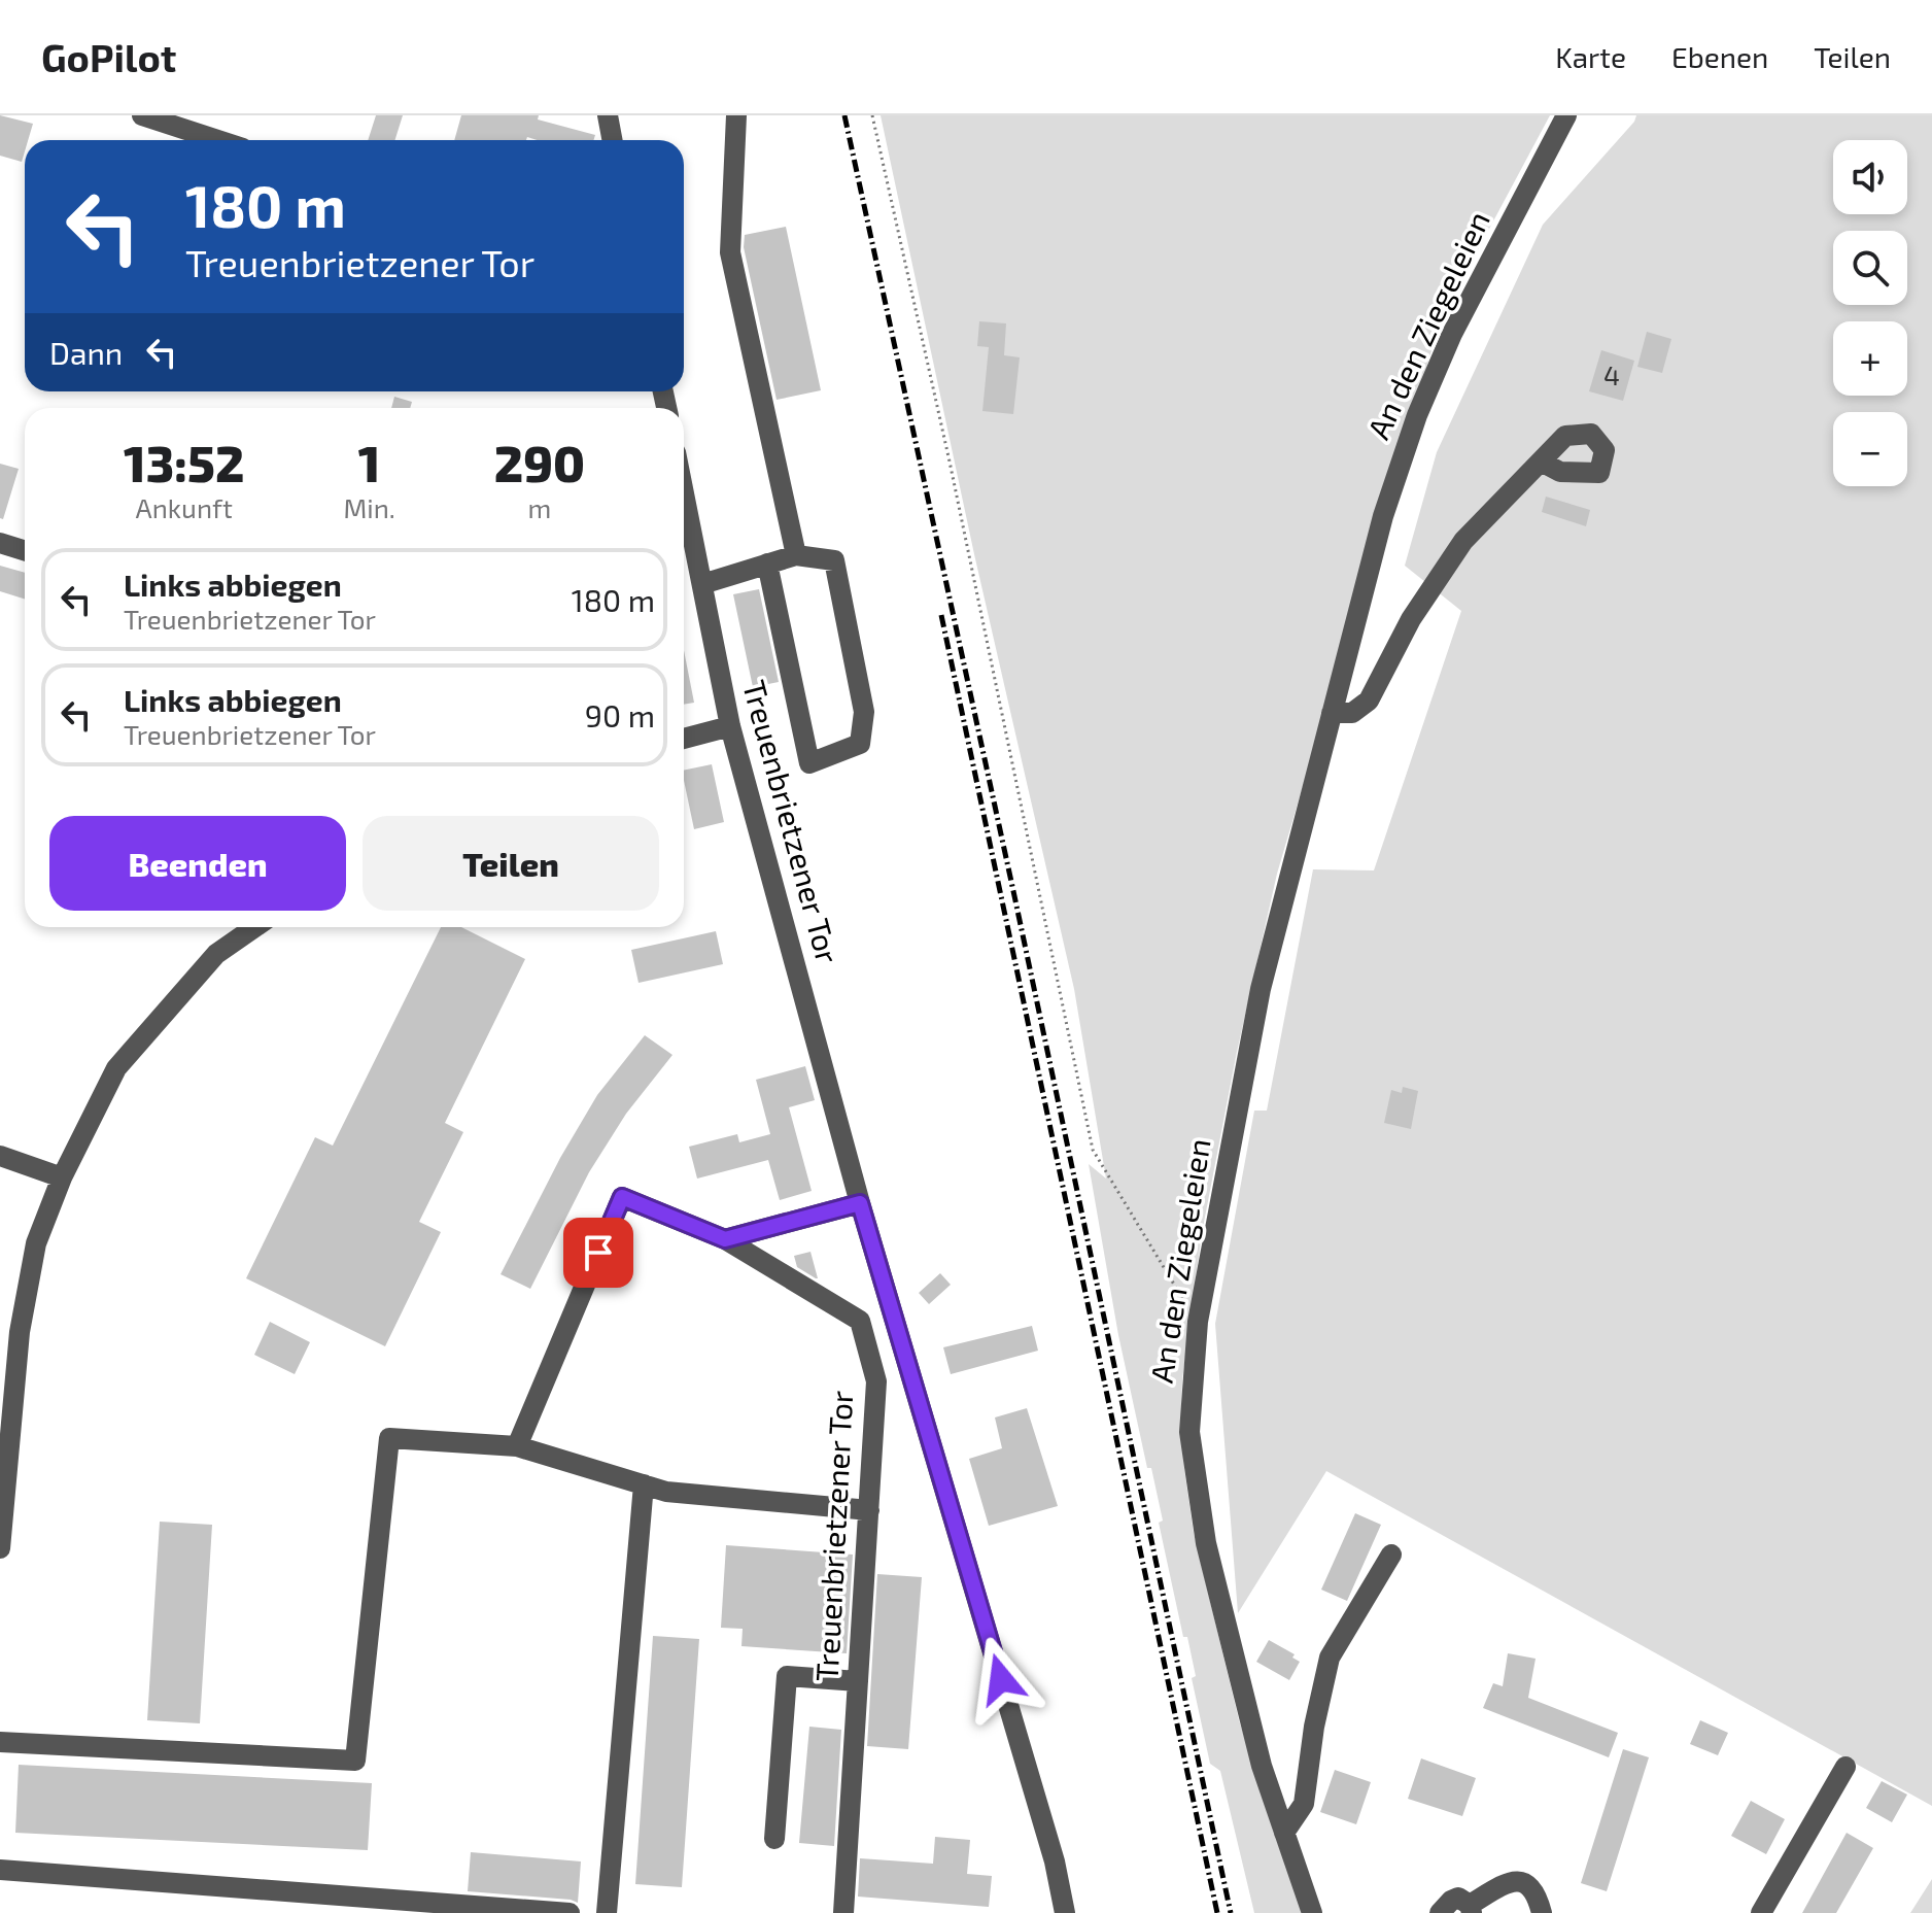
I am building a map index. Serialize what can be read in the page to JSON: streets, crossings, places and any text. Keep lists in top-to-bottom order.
{
  "streets": {
    "street": ["An den Ziegeleien", "Treuenbrietzener Tor"]
  },
  "house_numbers": ["4"],
  "page": {
    "header": "GoPilot",
    "nav": ["Karte", "Ebenen", "Teilen"],
    "map_buttons": ["+", "−"],
    "turn": ["180 m", "Treuenbrietzener Tor"],
    "then": "Dann",
    "eta": [
      "13:52",
      "Ankunft",
      "1",
      "Min.",
      "290",
      "m"
    ],
    "list": [
      {
        "name": "Links abbiegen",
        "note": "Treuenbrietzener Tor",
        "value": "180 m"
      },
      {
        "name": "Links abbiegen",
        "note": "Treuenbrietzener Tor",
        "value": "90 m"
      }
    ],
    "buttons": ["Beenden", "Teilen"]
  }
}
